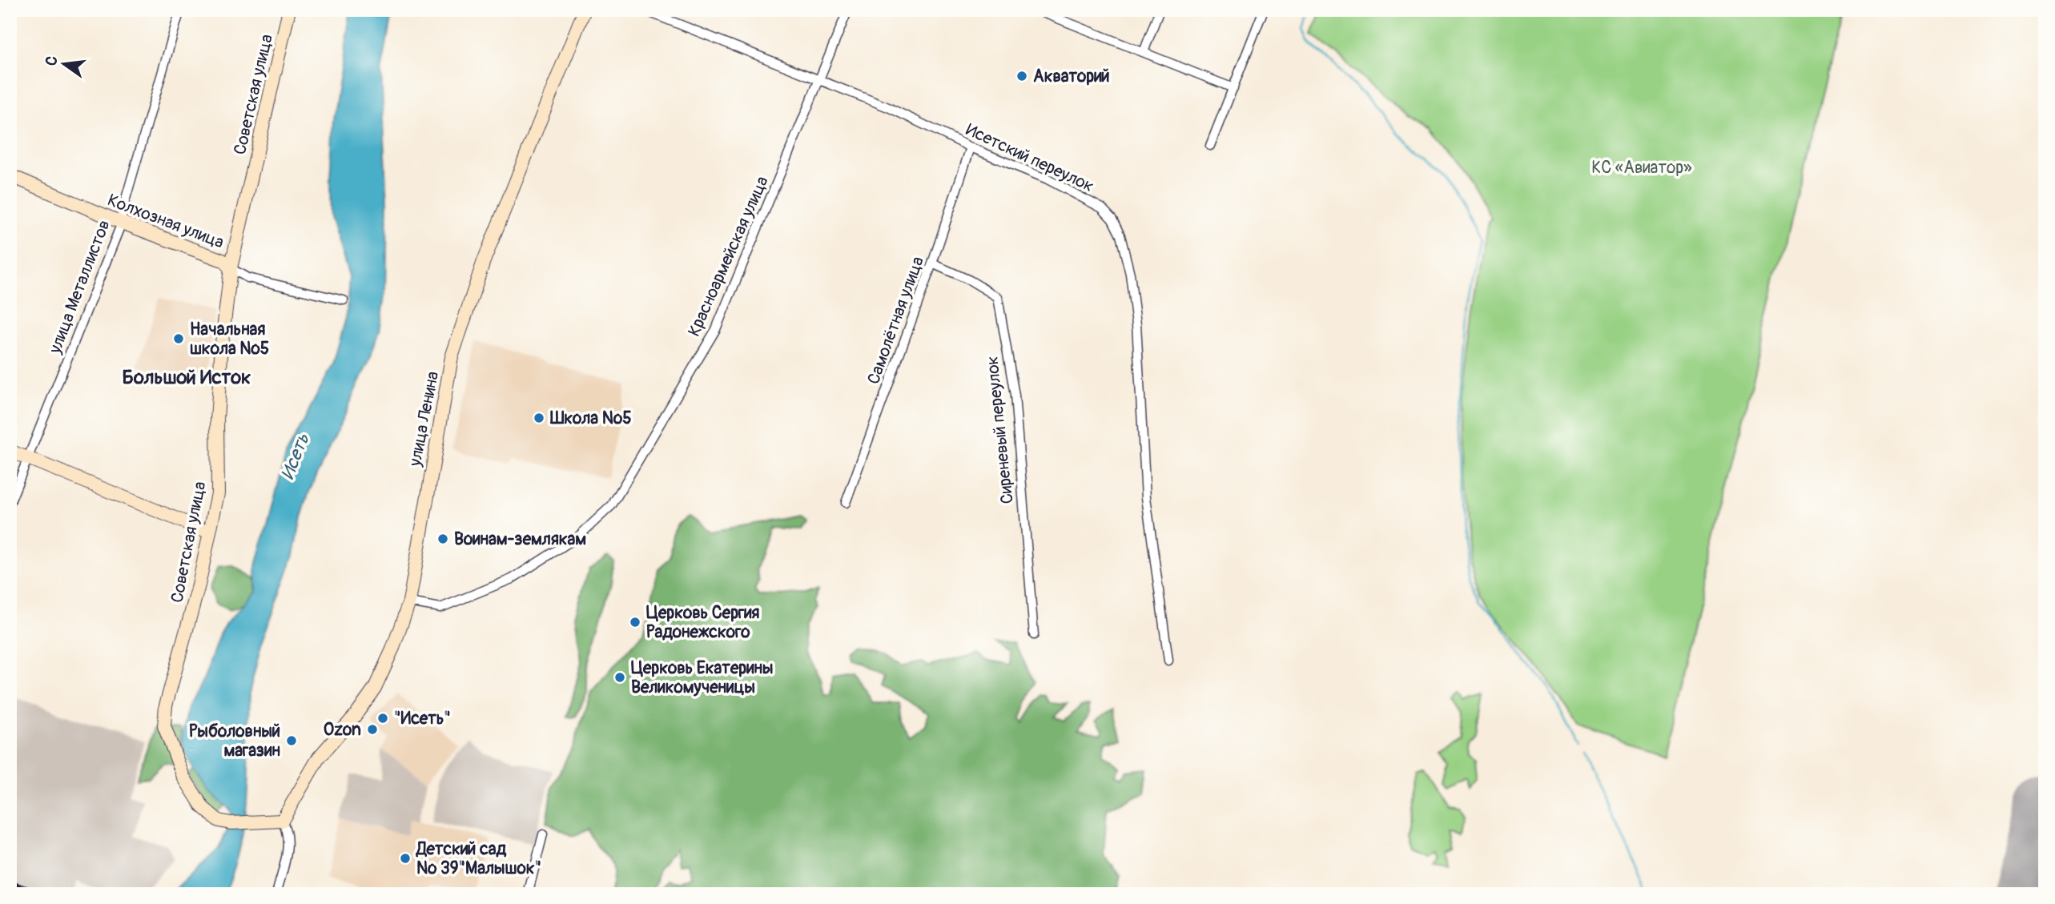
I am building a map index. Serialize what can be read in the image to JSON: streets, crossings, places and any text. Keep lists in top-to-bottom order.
{
  "streets": {
    "street": [
      "Советская улица",
      "Исетский переулок",
      "Колхозная улица",
      "Красноармейская улица",
      "улица Металлистов",
      "Самолётная улица",
      "улица Ленина",
      "Сиреневый переулок"
    ]
  },
  "crossings": [
    ["Советская улица", "Колхозная улица"],
    ["Советская улица", "улица Ленина"],
    ["Исетский переулок", "Красноармейская улица"],
    ["Исетский переулок", "Самолётная улица"],
    ["Колхозная улица", "улица Металлистов"],
    ["Красноармейская улица", "улица Ленина"],
    ["Самолётная улица", "Сиреневый переулок"]
  ],
  "districts": ["Большой Исток"],
  "water": ["Исеть"],
  "parks": ["КС «Авиатор»"],
  "places": [
    "Акваторий",
    "Начальная школа №5",
    "Школа №5",
    "Воинам-землякам",
    "Церковь Сергия Радонежского",
    "Церковь Екатерины Великомученицы",
    "\"Исеть\"",
    "Ozon",
    "Рыболовный магазин",
    "Детский сад № 39\"Малышок\""
  ],
  "north": "left"
}
